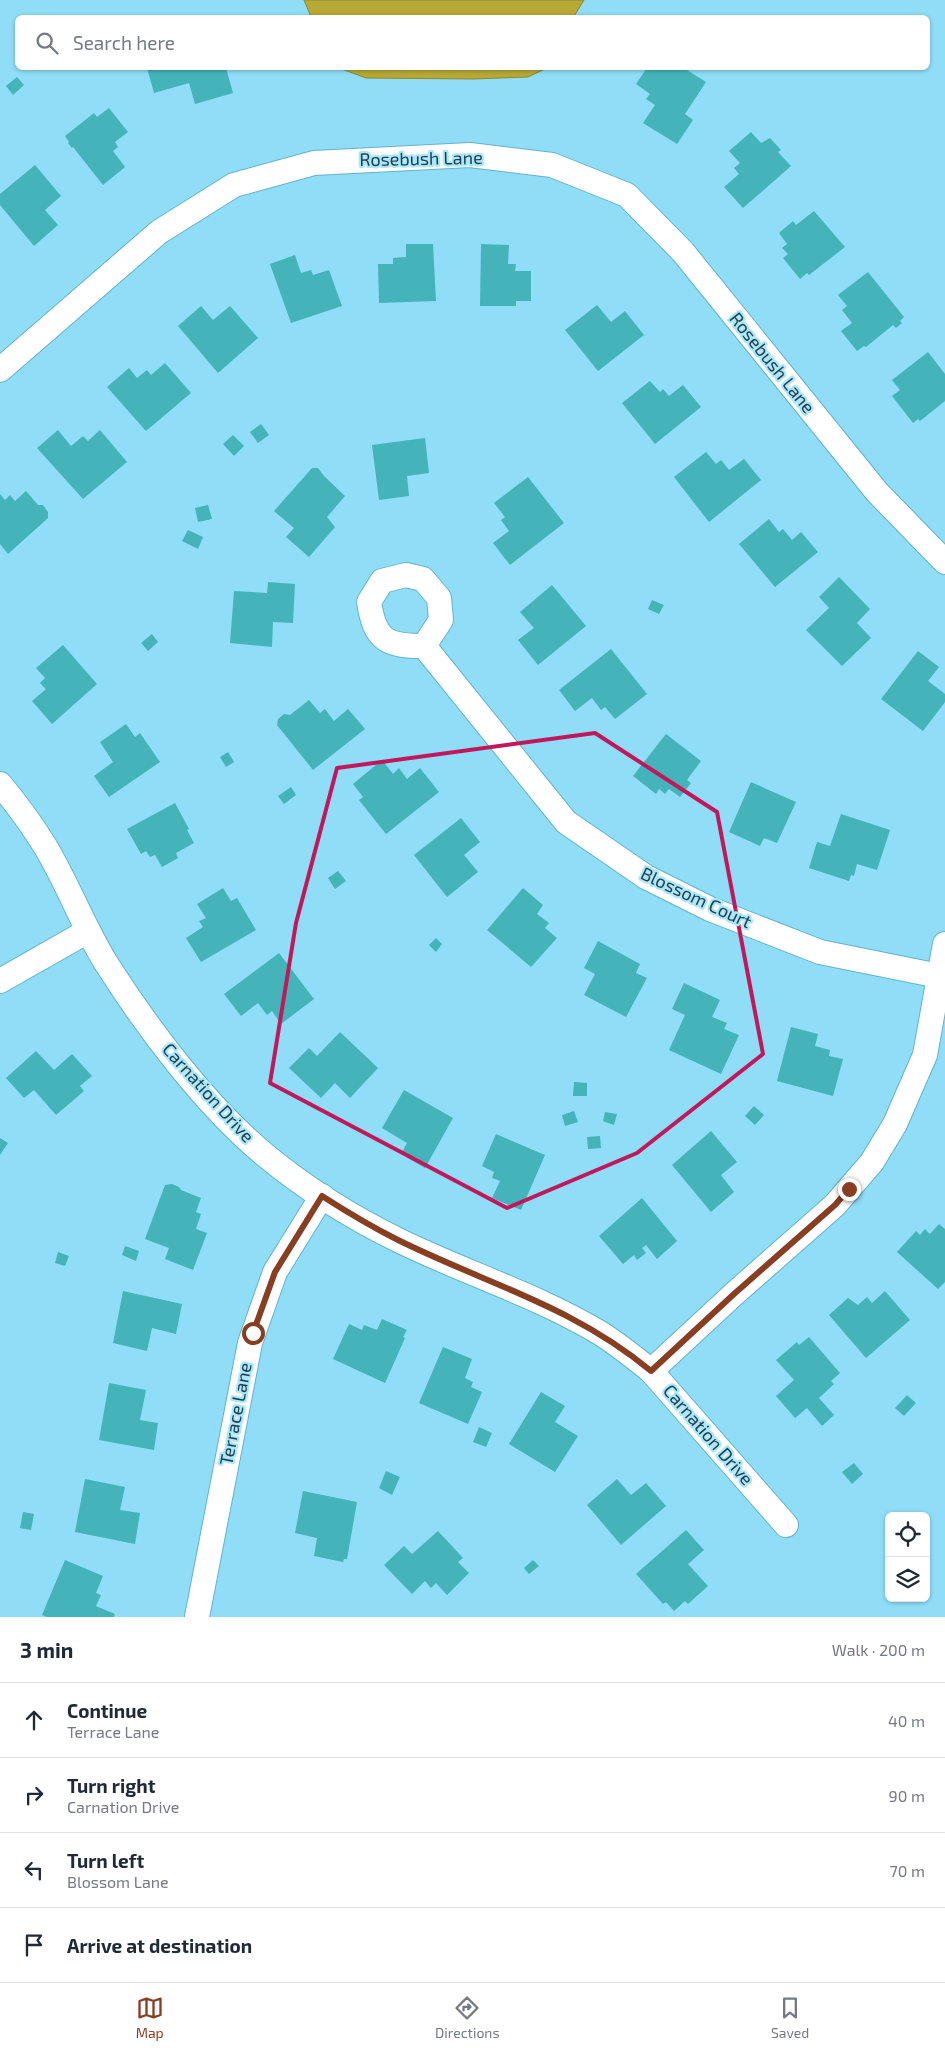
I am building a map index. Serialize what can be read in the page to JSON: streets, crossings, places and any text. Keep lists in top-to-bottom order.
{
  "streets": {
    "street": [
      "Rosebush Lane",
      "Blossom Court",
      "Carnation Drive",
      "Terrace Lane"
    ]
  },
  "crossings": [
    ["Carnation Drive", "Terrace Lane"]
  ],
  "page": {
    "search": "Search here",
    "heading": ["3 min", "Walk · 200 m"],
    "list": [
      ["Continue", "Terrace Lane", "40 m"],
      ["Turn right", "Carnation Drive", "90 m"],
      ["Turn left", "Blossom Lane", "70 m"],
      "Arrive at destination"
    ],
    "nav": ["Map", "Directions", "Saved"]
  }
}
